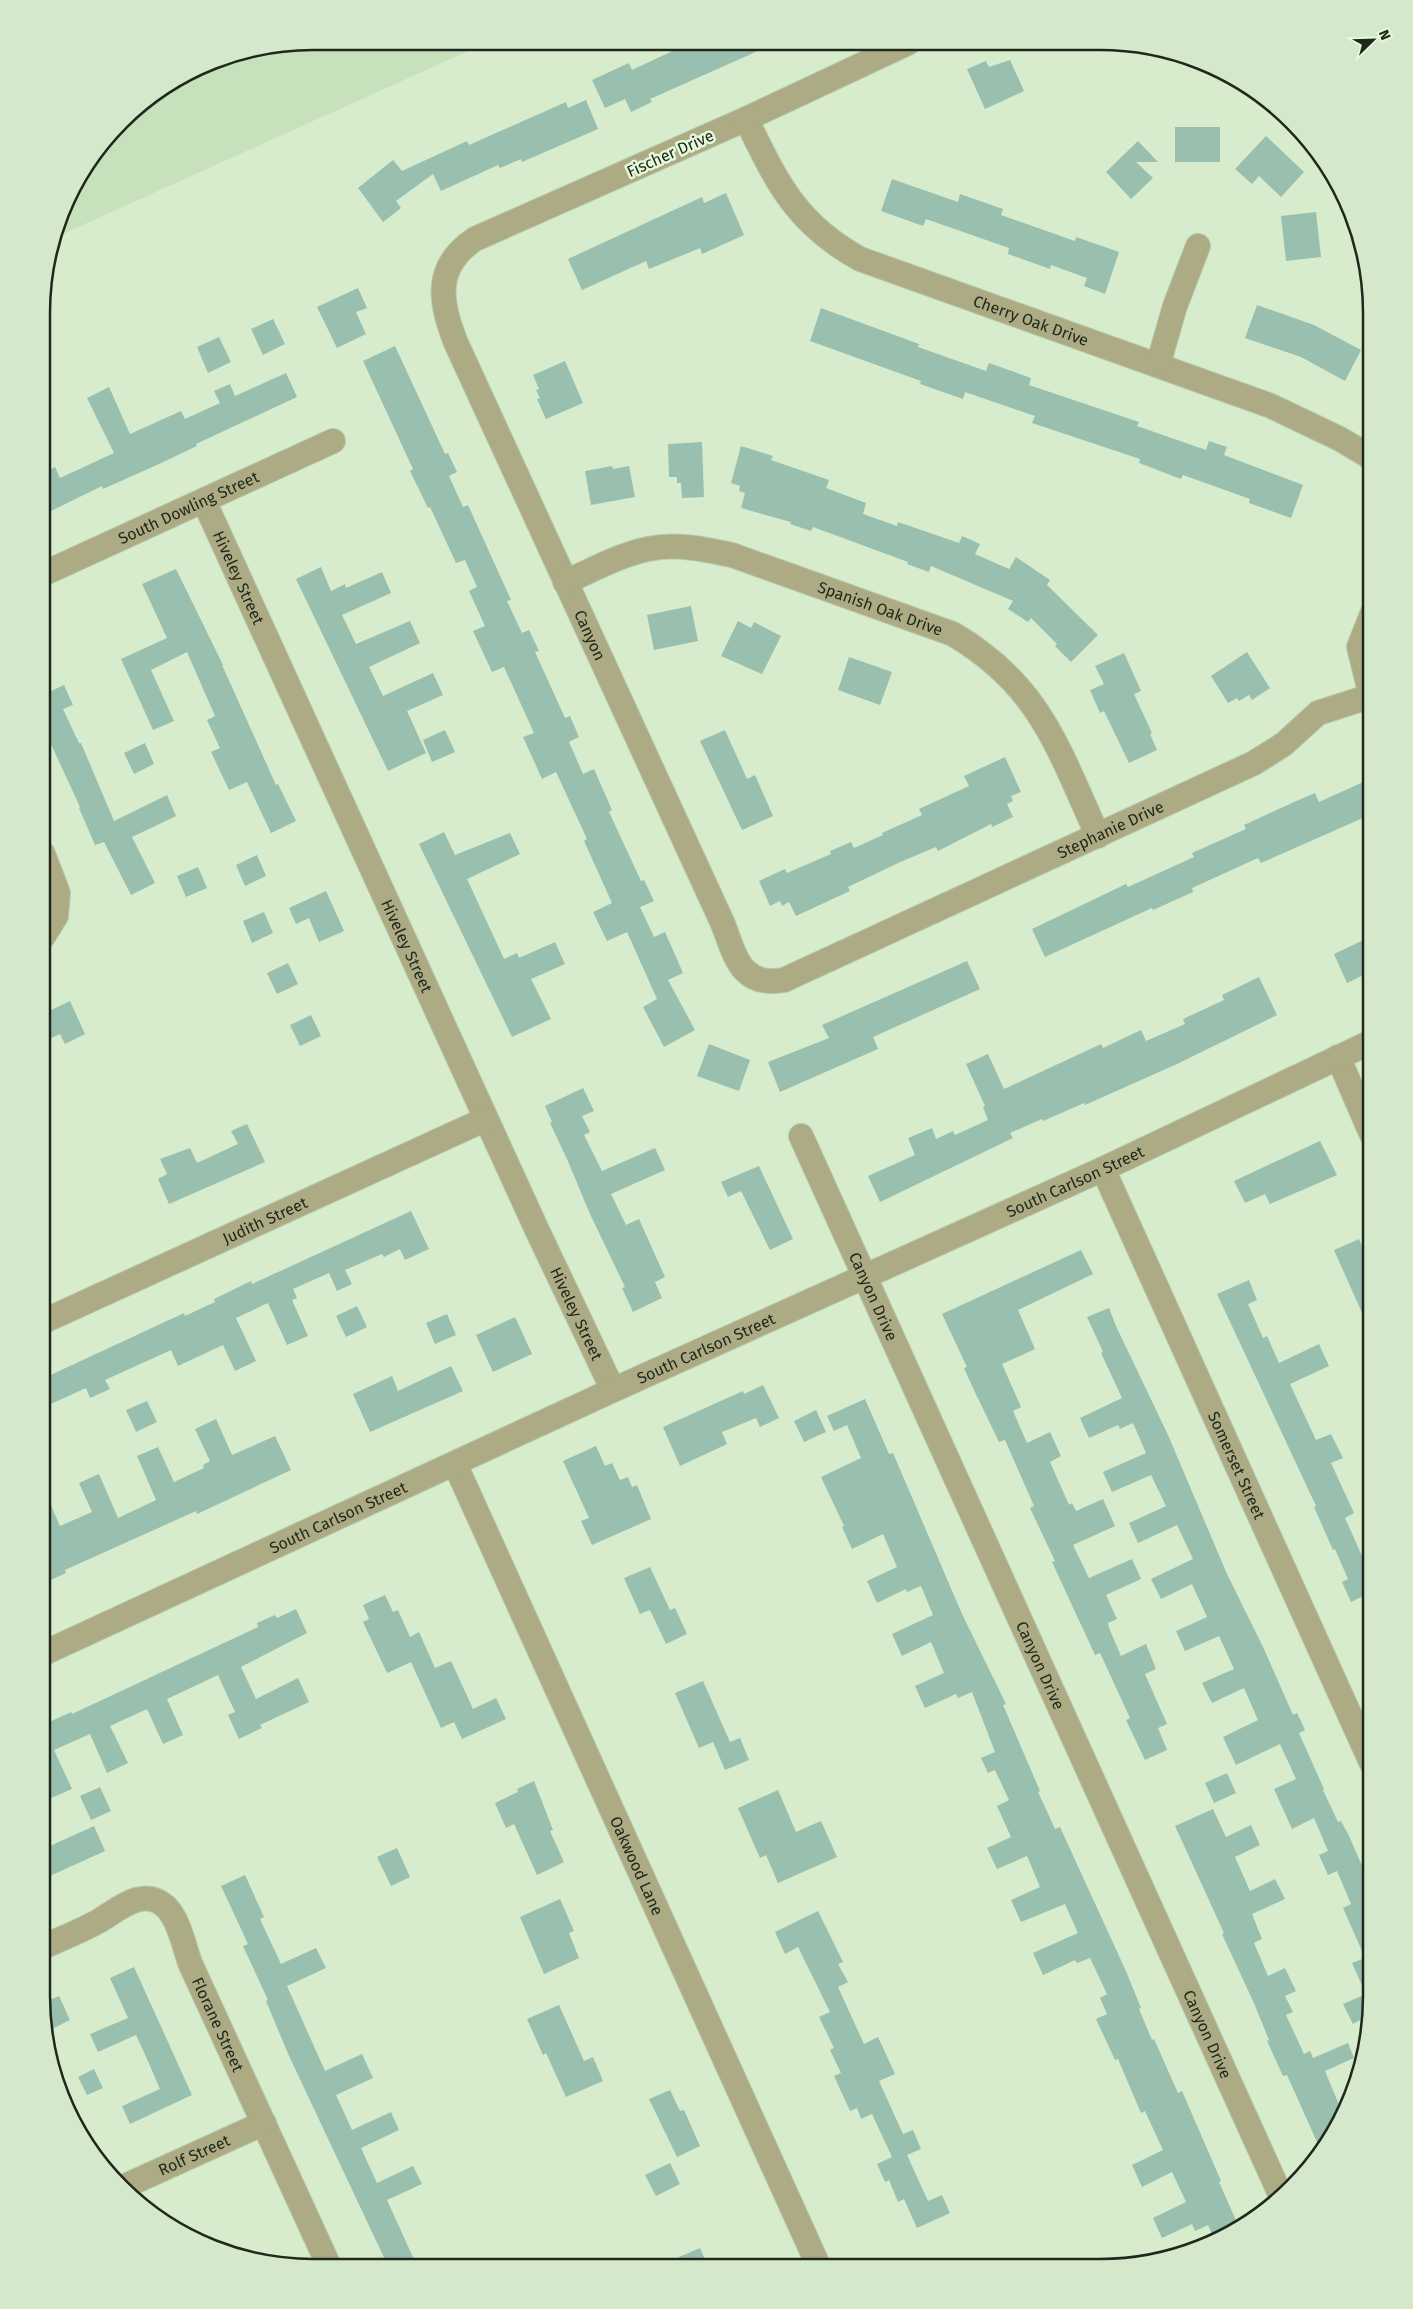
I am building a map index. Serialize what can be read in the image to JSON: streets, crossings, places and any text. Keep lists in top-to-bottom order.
{
  "streets": {
    "street": [
      "Fischer Drive",
      "Cherry Oak Drive",
      "South Dowling Street",
      "Hiveley Street",
      "Spanish Oak Drive",
      "Canyon",
      "Stephanie Drive",
      "South Carlson Street",
      "Judith Street",
      "Canyon Drive",
      "Somerset Street",
      "Oakwood Lane",
      "Florane Street",
      "Rolf Street"
    ]
  },
  "crossings": [
    ["Fischer Drive", "Cherry Oak Drive"],
    ["Fischer Drive", "Canyon"],
    ["South Dowling Street", "Hiveley Street"],
    ["Hiveley Street", "South Carlson Street"],
    ["Hiveley Street", "Judith Street"],
    ["Spanish Oak Drive", "Canyon"],
    ["Spanish Oak Drive", "Stephanie Drive"],
    ["Canyon", "Stephanie Drive"],
    ["South Carlson Street", "Canyon Drive"],
    ["South Carlson Street", "Somerset Street"],
    ["South Carlson Street", "Oakwood Lane"],
    ["Florane Street", "Rolf Street"]
  ],
  "north": "top right"
}
